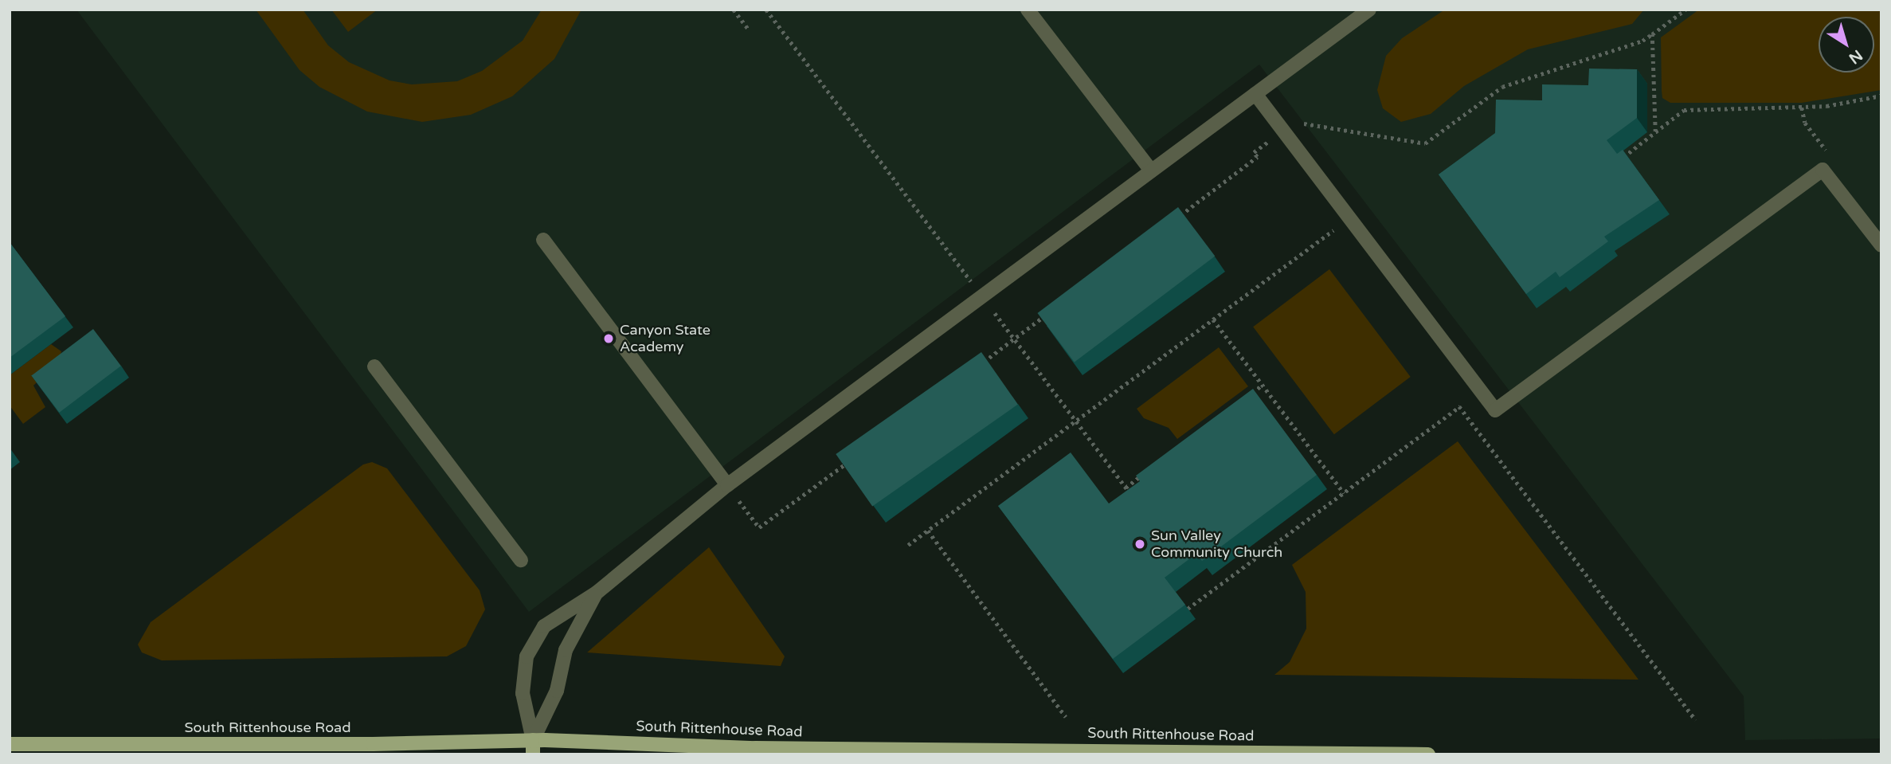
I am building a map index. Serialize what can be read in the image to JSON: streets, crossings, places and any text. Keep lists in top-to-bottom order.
{
  "streets": {
    "main road": ["South Rittenhouse Road"]
  },
  "places": ["Canyon State Academy", "Sun Valley Community Church"],
  "north": "bottom right"
}
